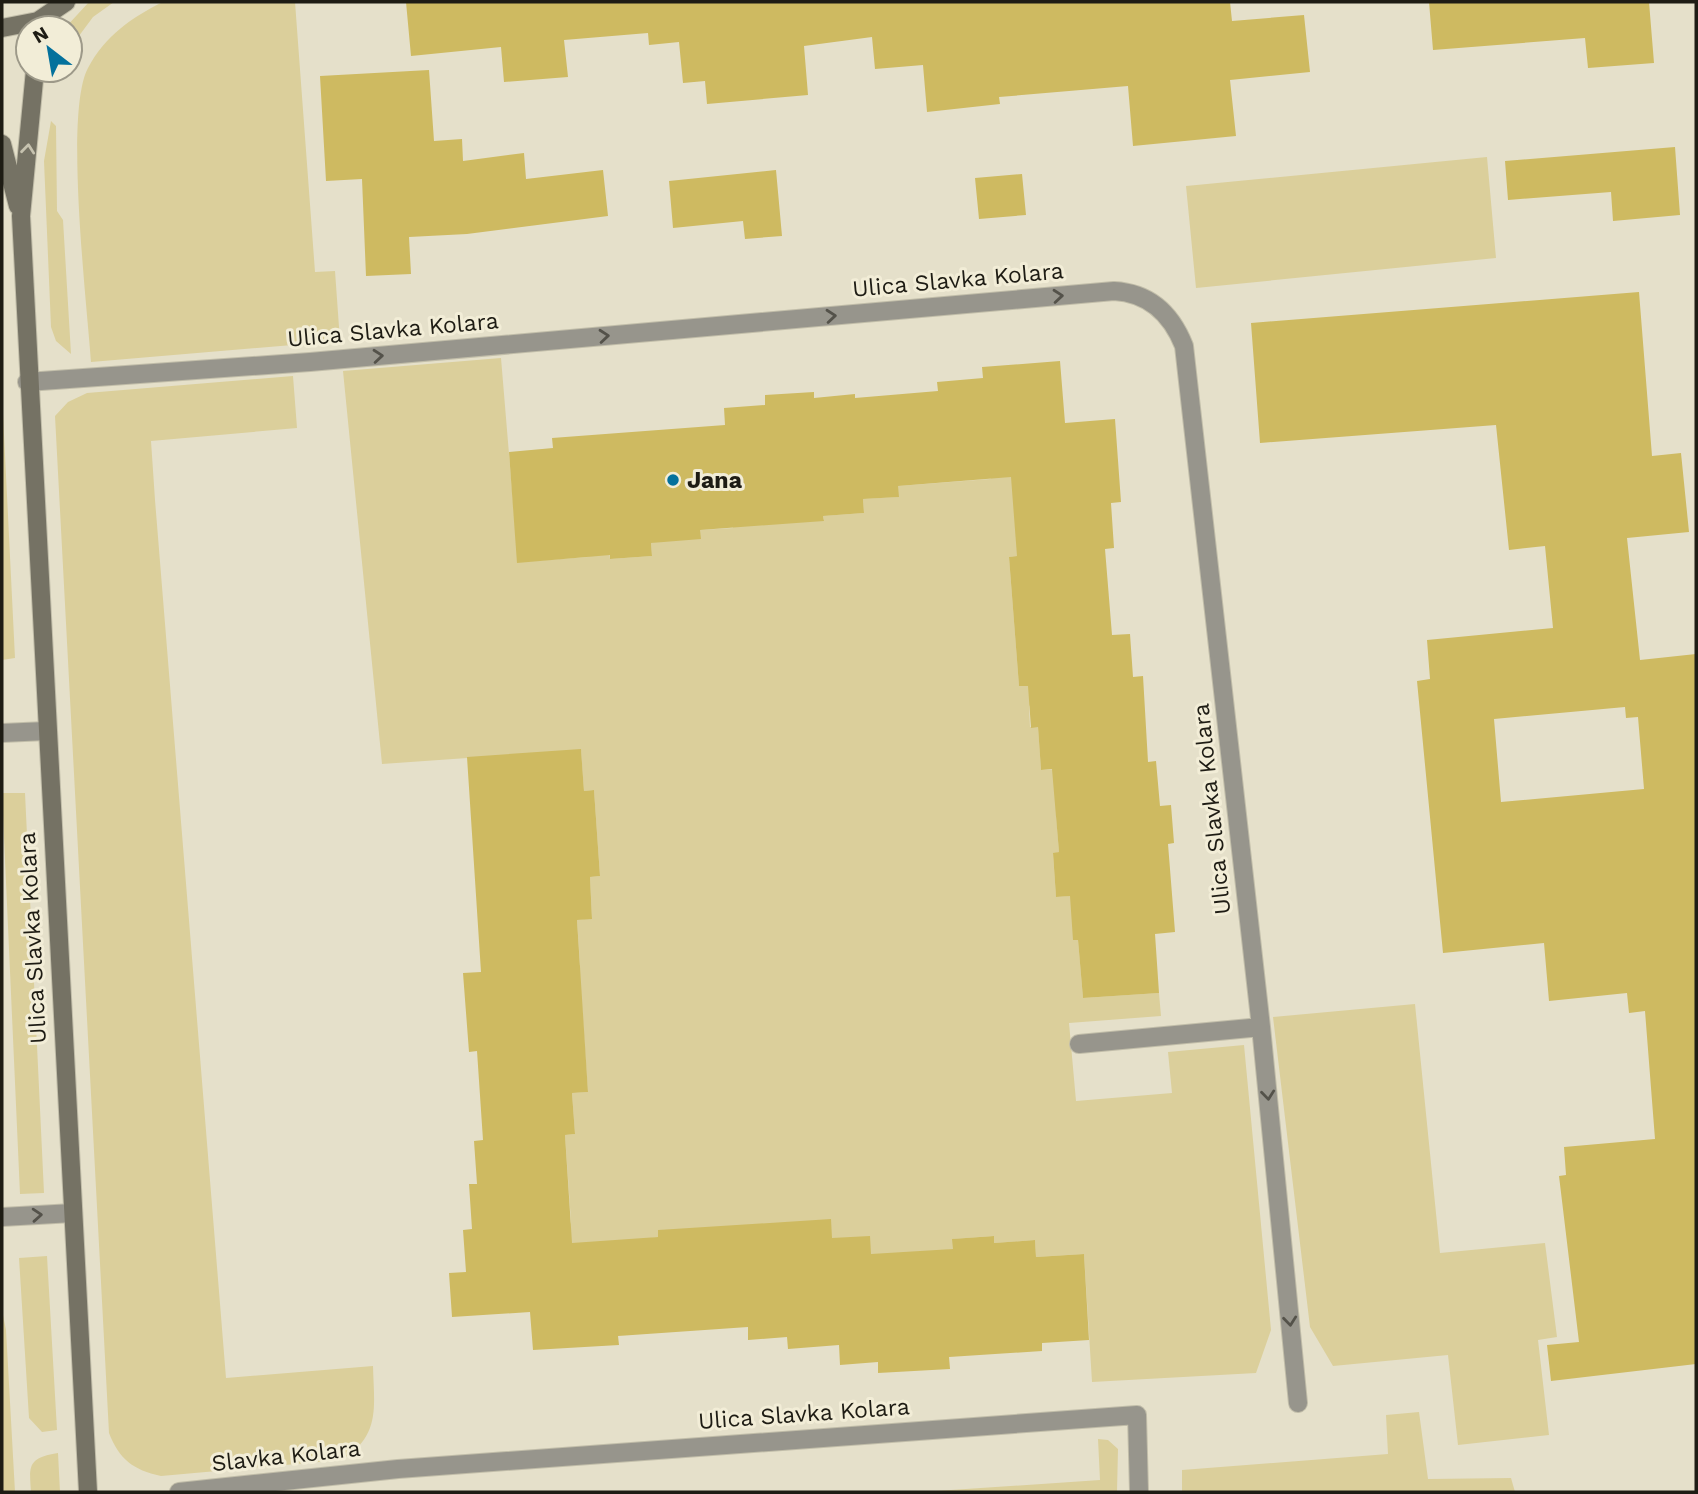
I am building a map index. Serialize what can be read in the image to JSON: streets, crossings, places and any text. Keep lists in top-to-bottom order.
{
  "streets": {
    "main road": ["Ulica Slavka Kolara"],
    "street": ["Slavka Kolara"]
  },
  "crossings": [
    ["Ulica Slavka Kolara", "Slavka Kolara"]
  ],
  "places": ["Jana"],
  "north": "top left"
}
